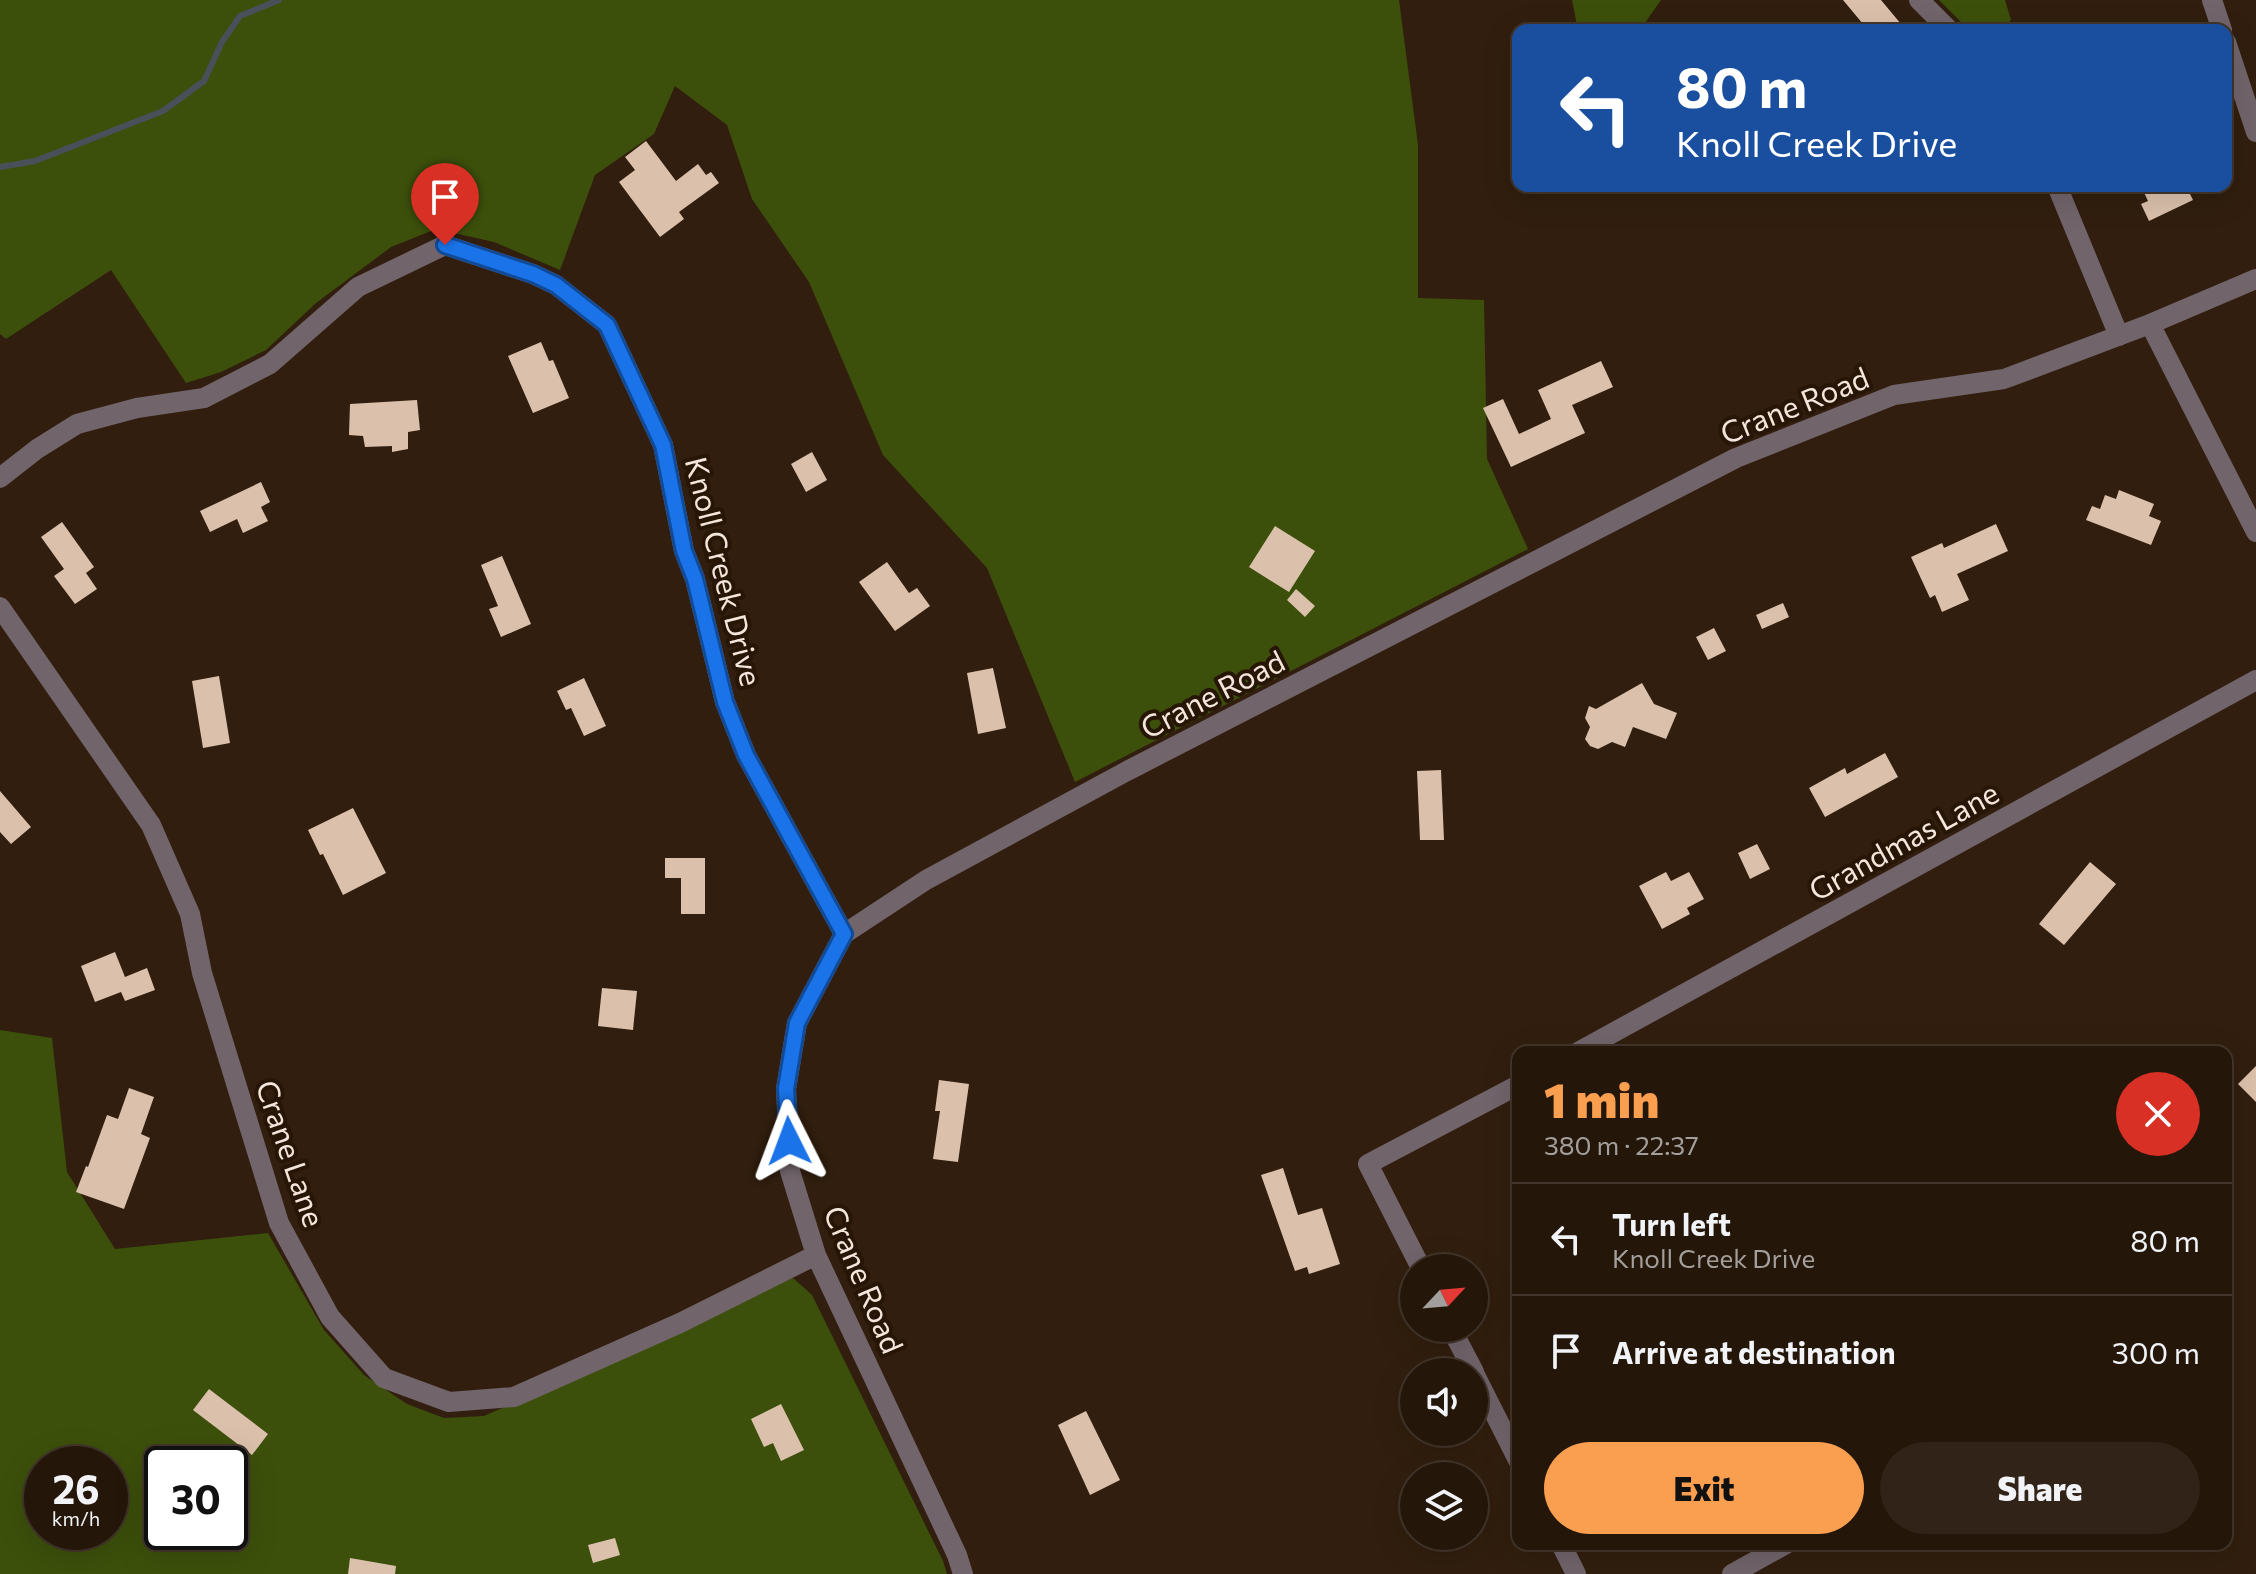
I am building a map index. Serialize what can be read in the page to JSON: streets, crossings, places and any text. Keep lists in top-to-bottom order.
{
  "streets": {
    "street": [
      "Crane Road",
      "Knoll Creek Drive",
      "Grandmas Lane",
      "Crane Lane"
    ]
  },
  "crossings": [
    ["Crane Road", "Knoll Creek Drive"],
    ["Crane Road", "Crane Lane"]
  ],
  "north": "top right",
  "page": {
    "turn": ["80 m", "Knoll Creek Drive"],
    "heading": ["1 min", "380 m · 22:37"],
    "list": [
      {
        "name": "Turn left",
        "note": "Knoll Creek Drive",
        "value": "80 m"
      },
      {
        "name": "Arrive at destination",
        "value": "300 m"
      }
    ],
    "buttons": ["Exit", "Share"],
    "speed": "26 km/h",
    "limit": "30"
  }
}
